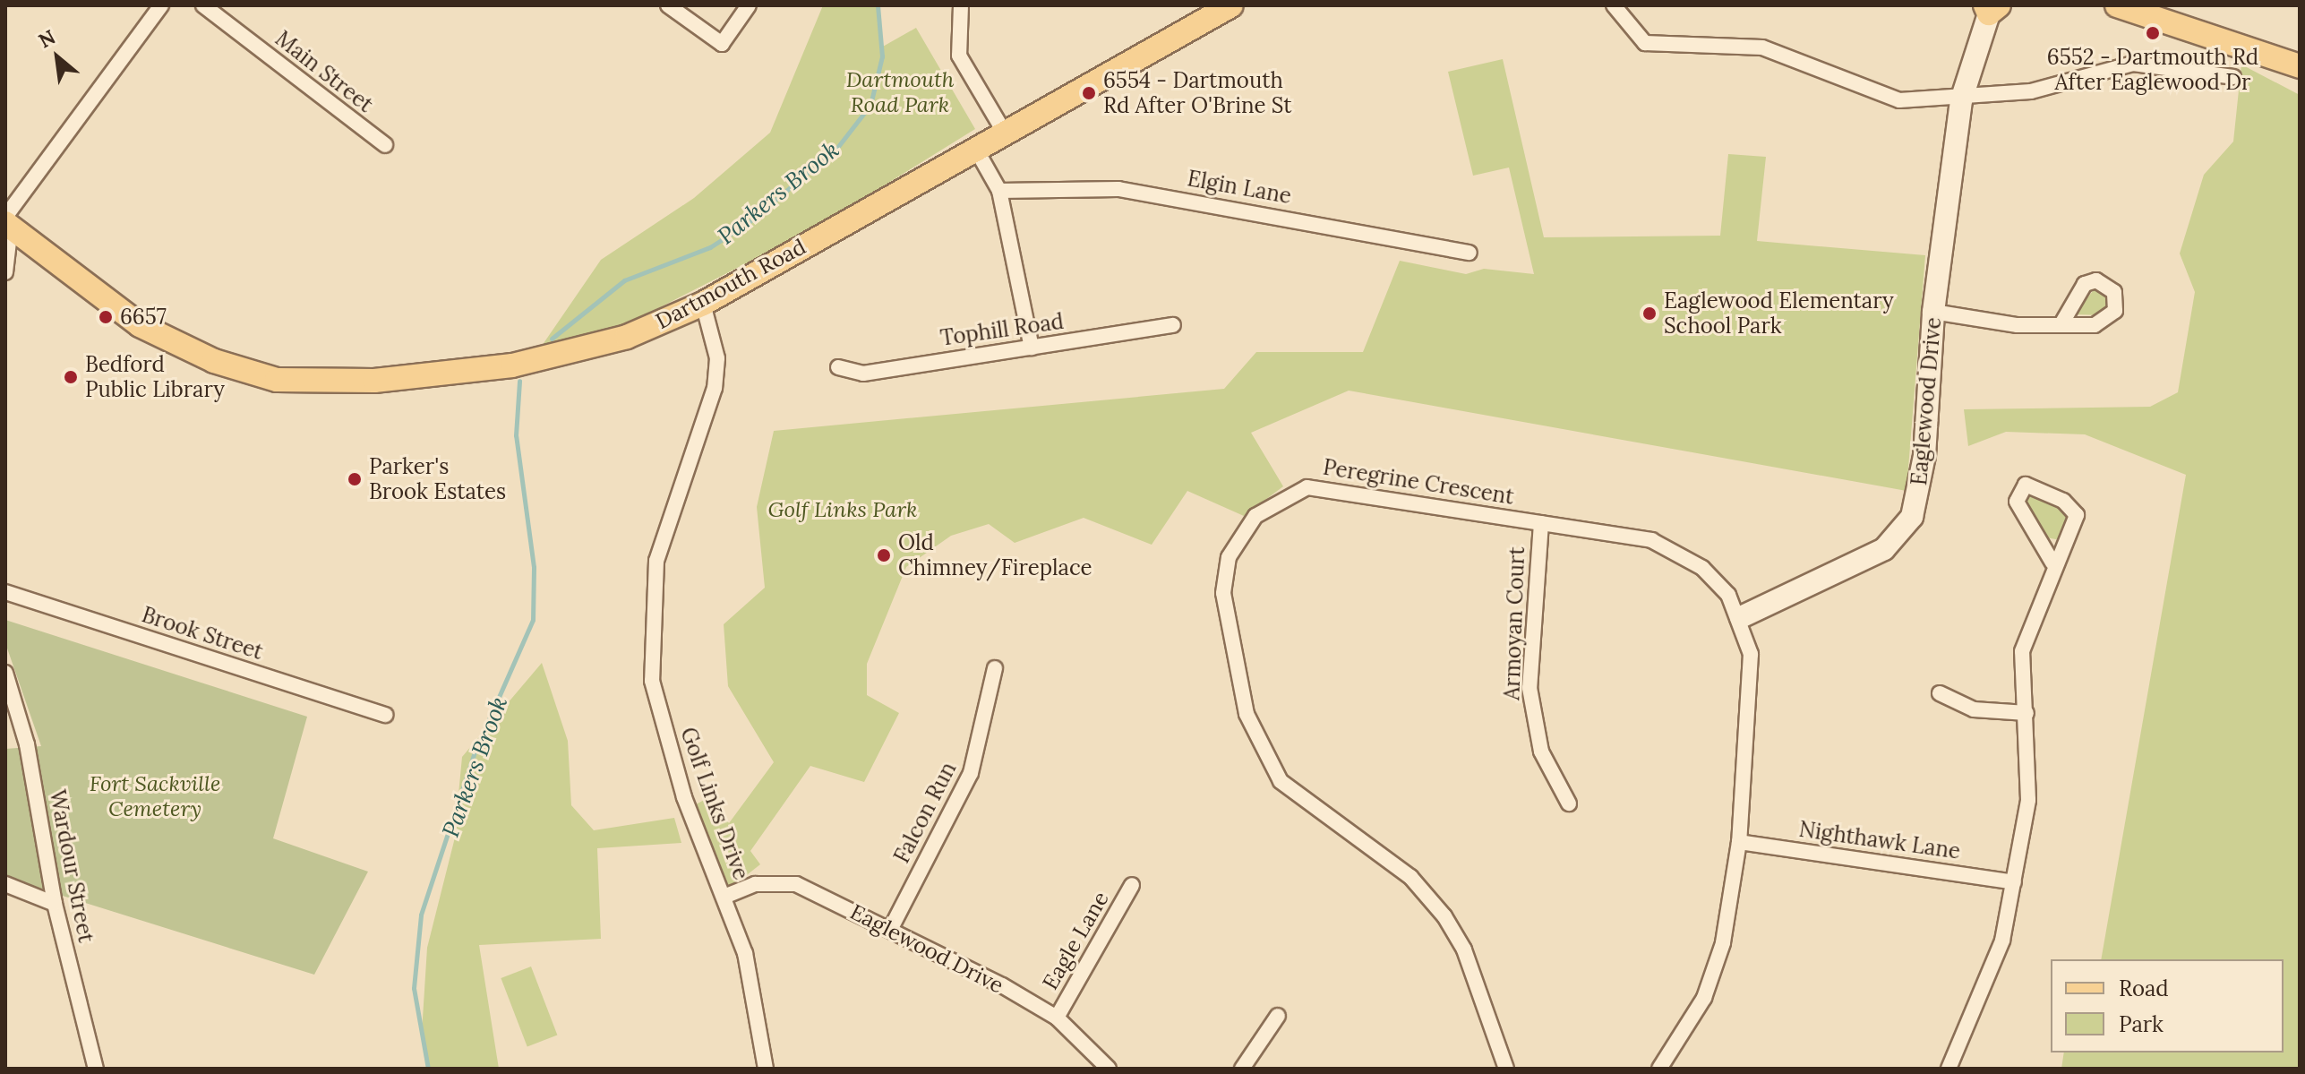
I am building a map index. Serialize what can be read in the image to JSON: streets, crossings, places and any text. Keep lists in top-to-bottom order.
{
  "streets": {
    "main road": ["Dartmouth Road"],
    "street": [
      "Main Street",
      "Elgin Lane",
      "Tophill Road",
      "Eaglewood Drive",
      "Peregrine Crescent",
      "Armoyan Court",
      "Brook Street",
      "Golf Links Drive",
      "Falcon Run",
      "Nighthawk Lane",
      "Wardour Street",
      "Eagle Lane"
    ]
  },
  "crossings": [
    ["Dartmouth Road", "Golf Links Drive"],
    ["Eaglewood Drive", "Peregrine Crescent"],
    ["Eaglewood Drive", "Golf Links Drive"],
    ["Eaglewood Drive", "Falcon Run"],
    ["Eaglewood Drive", "Eagle Lane"],
    ["Peregrine Crescent", "Armoyan Court"]
  ],
  "water": ["Parkers Brook"],
  "parks": ["Dartmouth Road Park", "Golf Links Park", "Fort Sackville Cemetery"],
  "places": [
    "6552 - Dartmouth Rd After Eaglewood Dr",
    "6554 - Dartmouth Rd After O'Brine St",
    "Eaglewood Elementary School Park",
    "6657",
    "Bedford Public Library",
    "Parker's Brook Estates",
    "Old Chimney/Fireplace"
  ],
  "legend": ["Road", "Park"],
  "north": "top left"
}
